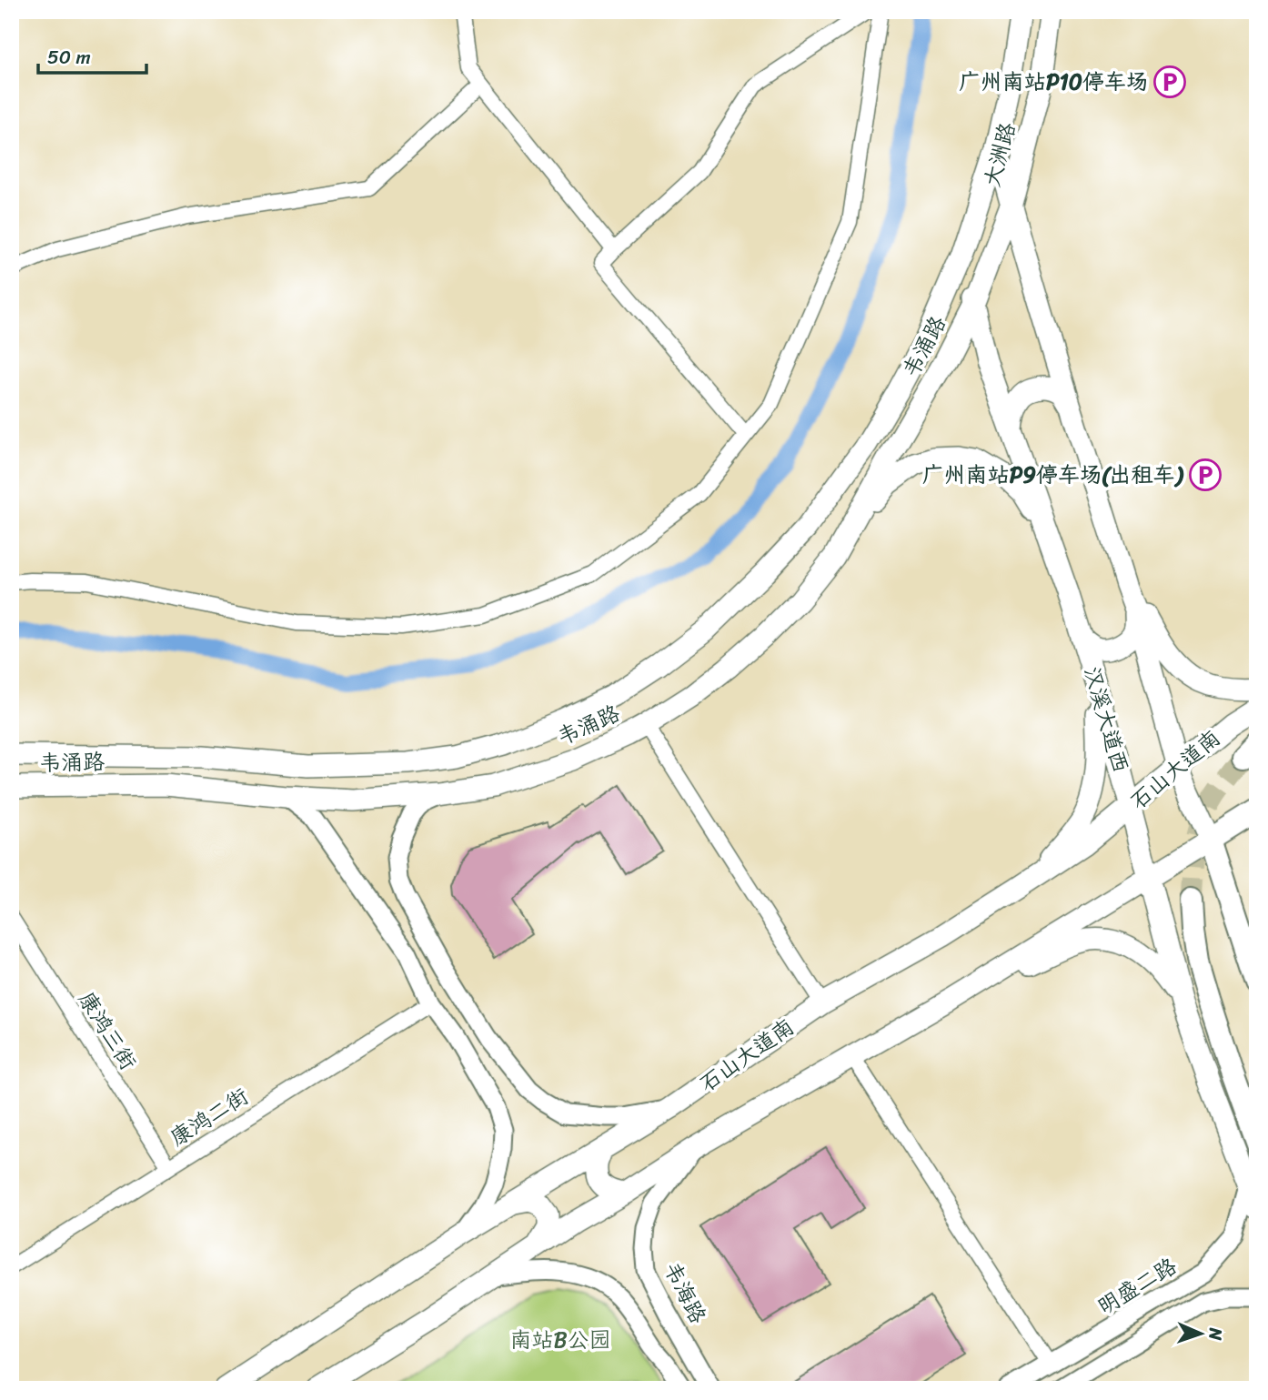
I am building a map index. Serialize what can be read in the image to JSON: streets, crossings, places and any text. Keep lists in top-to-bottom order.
{
  "streets": {
    "main road": [
      "大洲路",
      "韦涌路",
      "汉溪大道西",
      "石山大道南"
    ],
    "street": [
      "康鸿三街",
      "康鸿二街",
      "明盛二路",
      "韦海路"
    ]
  },
  "crossings": [
    ["大洲路", "韦涌路"],
    ["大洲路", "汉溪大道西"],
    ["韦涌路", "汉溪大道西"],
    ["汉溪大道西", "石山大道南"],
    ["汉溪大道西", "明盛二路"],
    ["康鸿三街", "康鸿二街"]
  ],
  "parks": ["南站B公园"],
  "places": {
    "parking": ["广州南站P10停车场", "广州南站P9停车场(出租车)"]
  },
  "scale_bar": "50 m",
  "north": "right"
}
